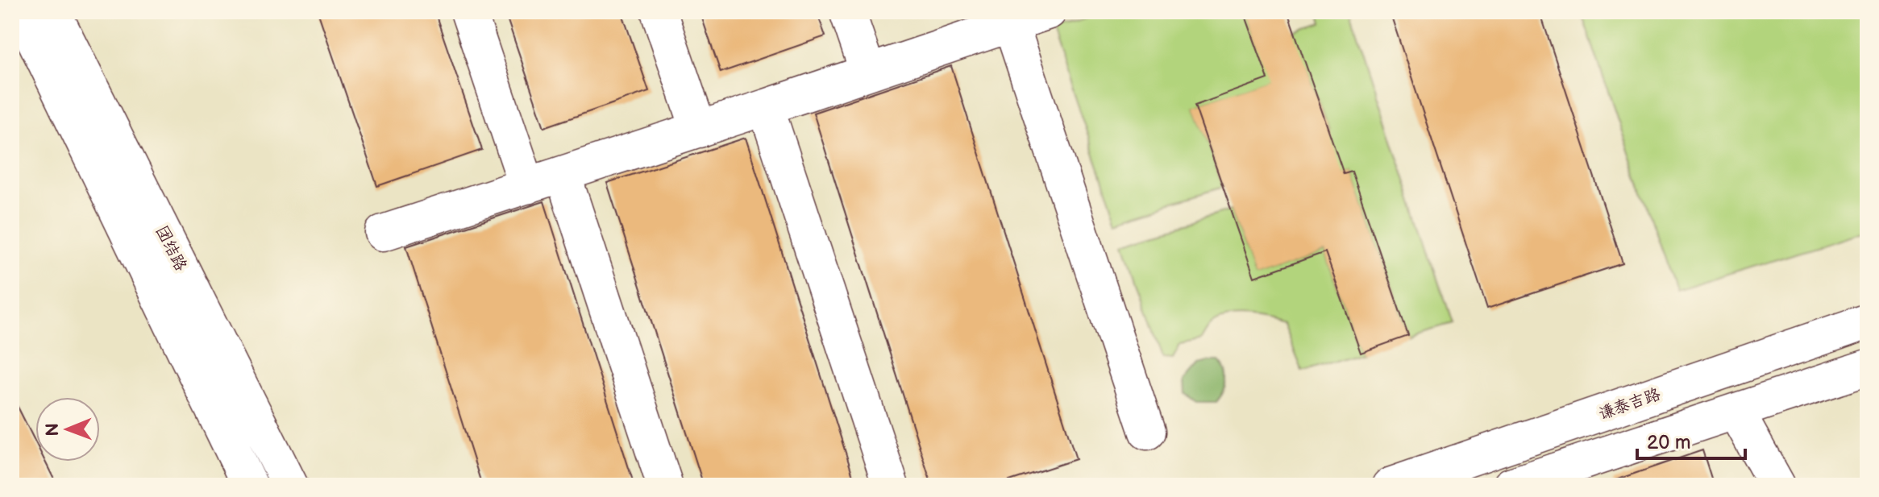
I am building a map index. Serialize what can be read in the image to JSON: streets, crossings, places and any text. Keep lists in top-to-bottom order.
{
  "streets": {
    "main road": ["团结路", "谦泰吉路"]
  },
  "scale_bar": "20 m",
  "north": "left"
}
